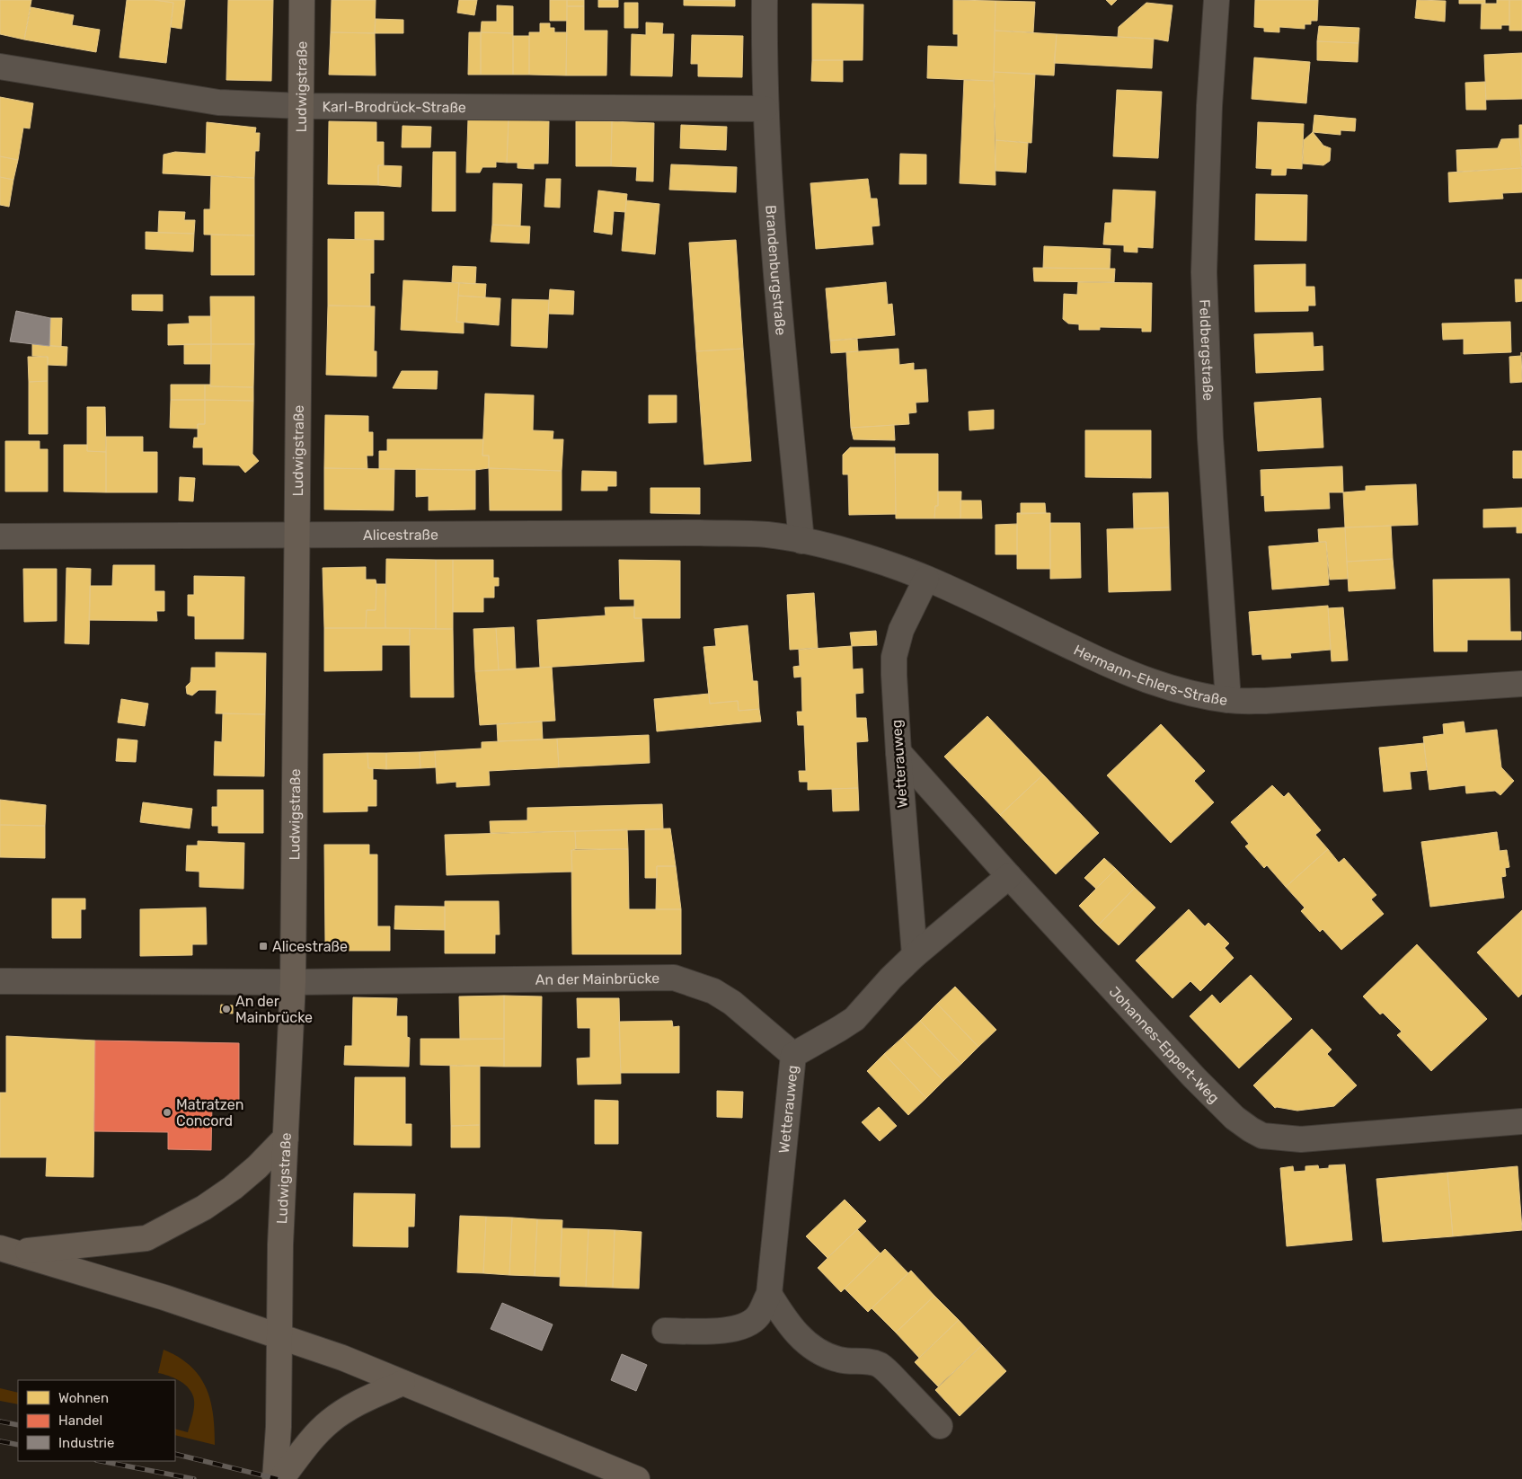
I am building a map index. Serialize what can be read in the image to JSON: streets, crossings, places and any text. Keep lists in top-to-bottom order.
{
  "streets": {
    "main road": ["Ludwigstraße"],
    "street": [
      "Karl-Brodrück-Straße",
      "Brandenburgstraße",
      "Feldbergstraße",
      "Alicestraße",
      "Hermann-Ehlers-Straße",
      "Wetterauweg",
      "An der Mainbrücke",
      "Johannes-Eppert-Weg"
    ]
  },
  "crossings": [
    ["Ludwigstraße", "Karl-Brodrück-Straße"],
    ["Ludwigstraße", "Alicestraße"],
    ["Ludwigstraße", "An der Mainbrücke"],
    ["Karl-Brodrück-Straße", "Brandenburgstraße"],
    ["Brandenburgstraße", "Alicestraße"],
    ["Brandenburgstraße", "Hermann-Ehlers-Straße"],
    ["Feldbergstraße", "Hermann-Ehlers-Straße"],
    ["Alicestraße", "Hermann-Ehlers-Straße"],
    ["Hermann-Ehlers-Straße", "Wetterauweg"],
    ["Wetterauweg", "An der Mainbrücke"],
    ["Wetterauweg", "Johannes-Eppert-Weg"]
  ],
  "places": {
    "transit": ["Alicestraße"],
    "other": ["An der Mainbrücke", "Matratzen Concord"]
  },
  "legend": ["Wohnen", "Handel", "Industrie"]
}
